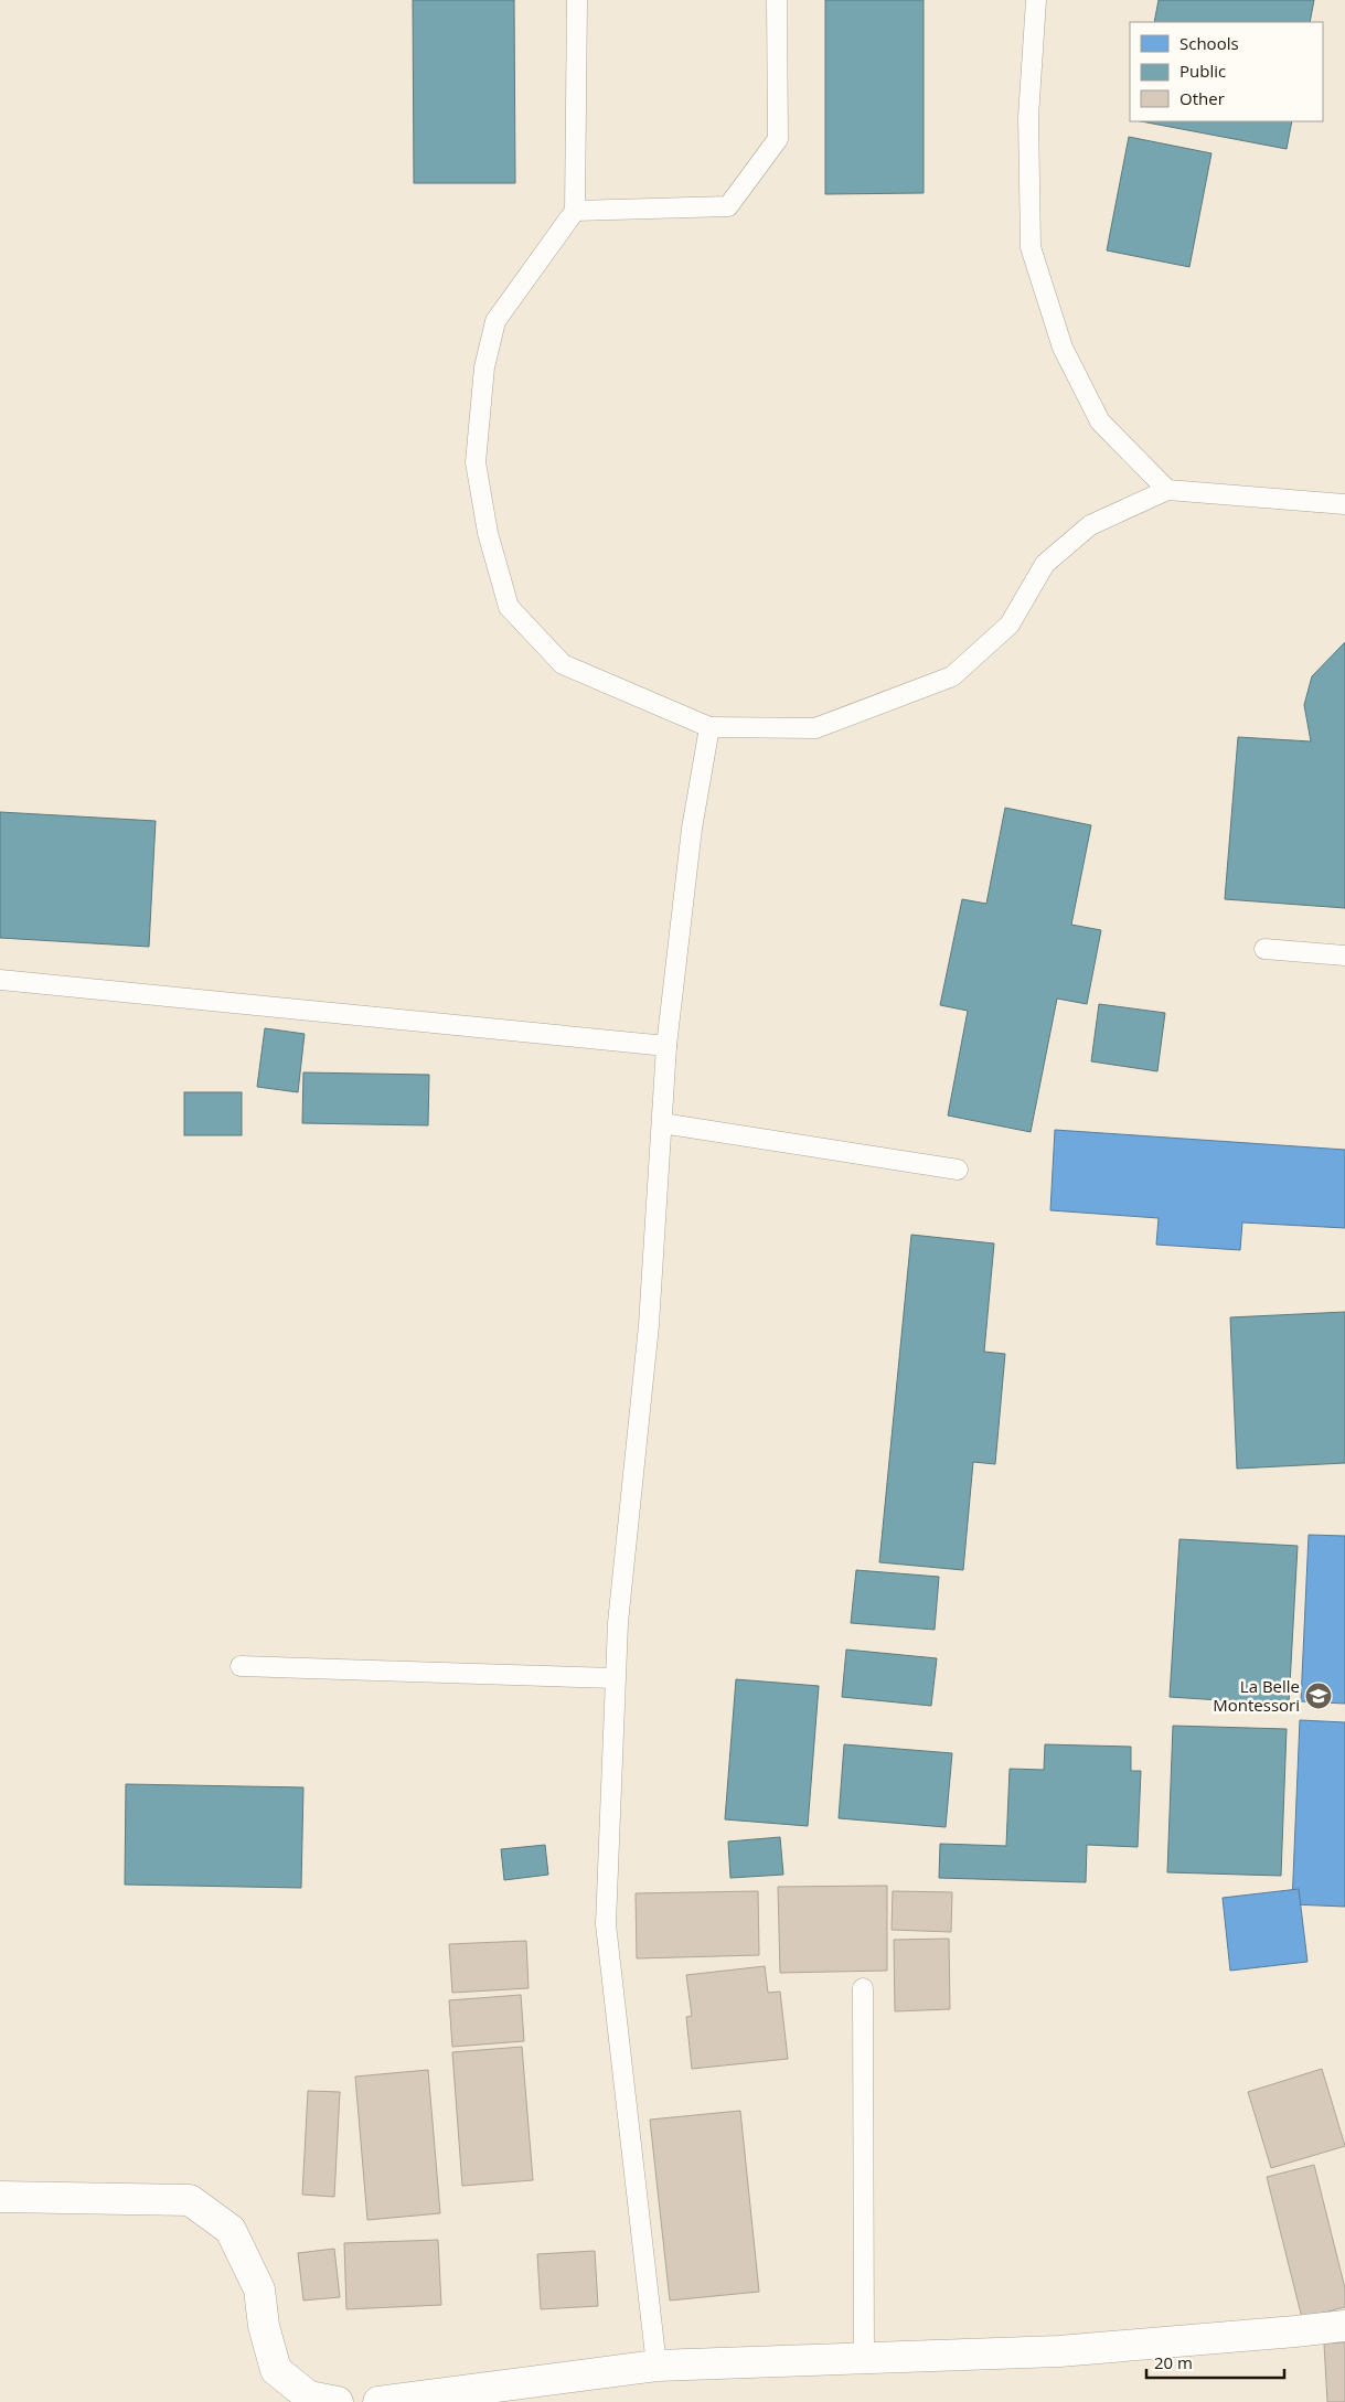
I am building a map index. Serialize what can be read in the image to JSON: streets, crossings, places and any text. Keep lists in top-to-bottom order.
{
  "places": {
    "school or university": ["La Belle Montessori"]
  },
  "legend": ["Schools", "Public", "Other"],
  "scale_bar": "20 m"
}
